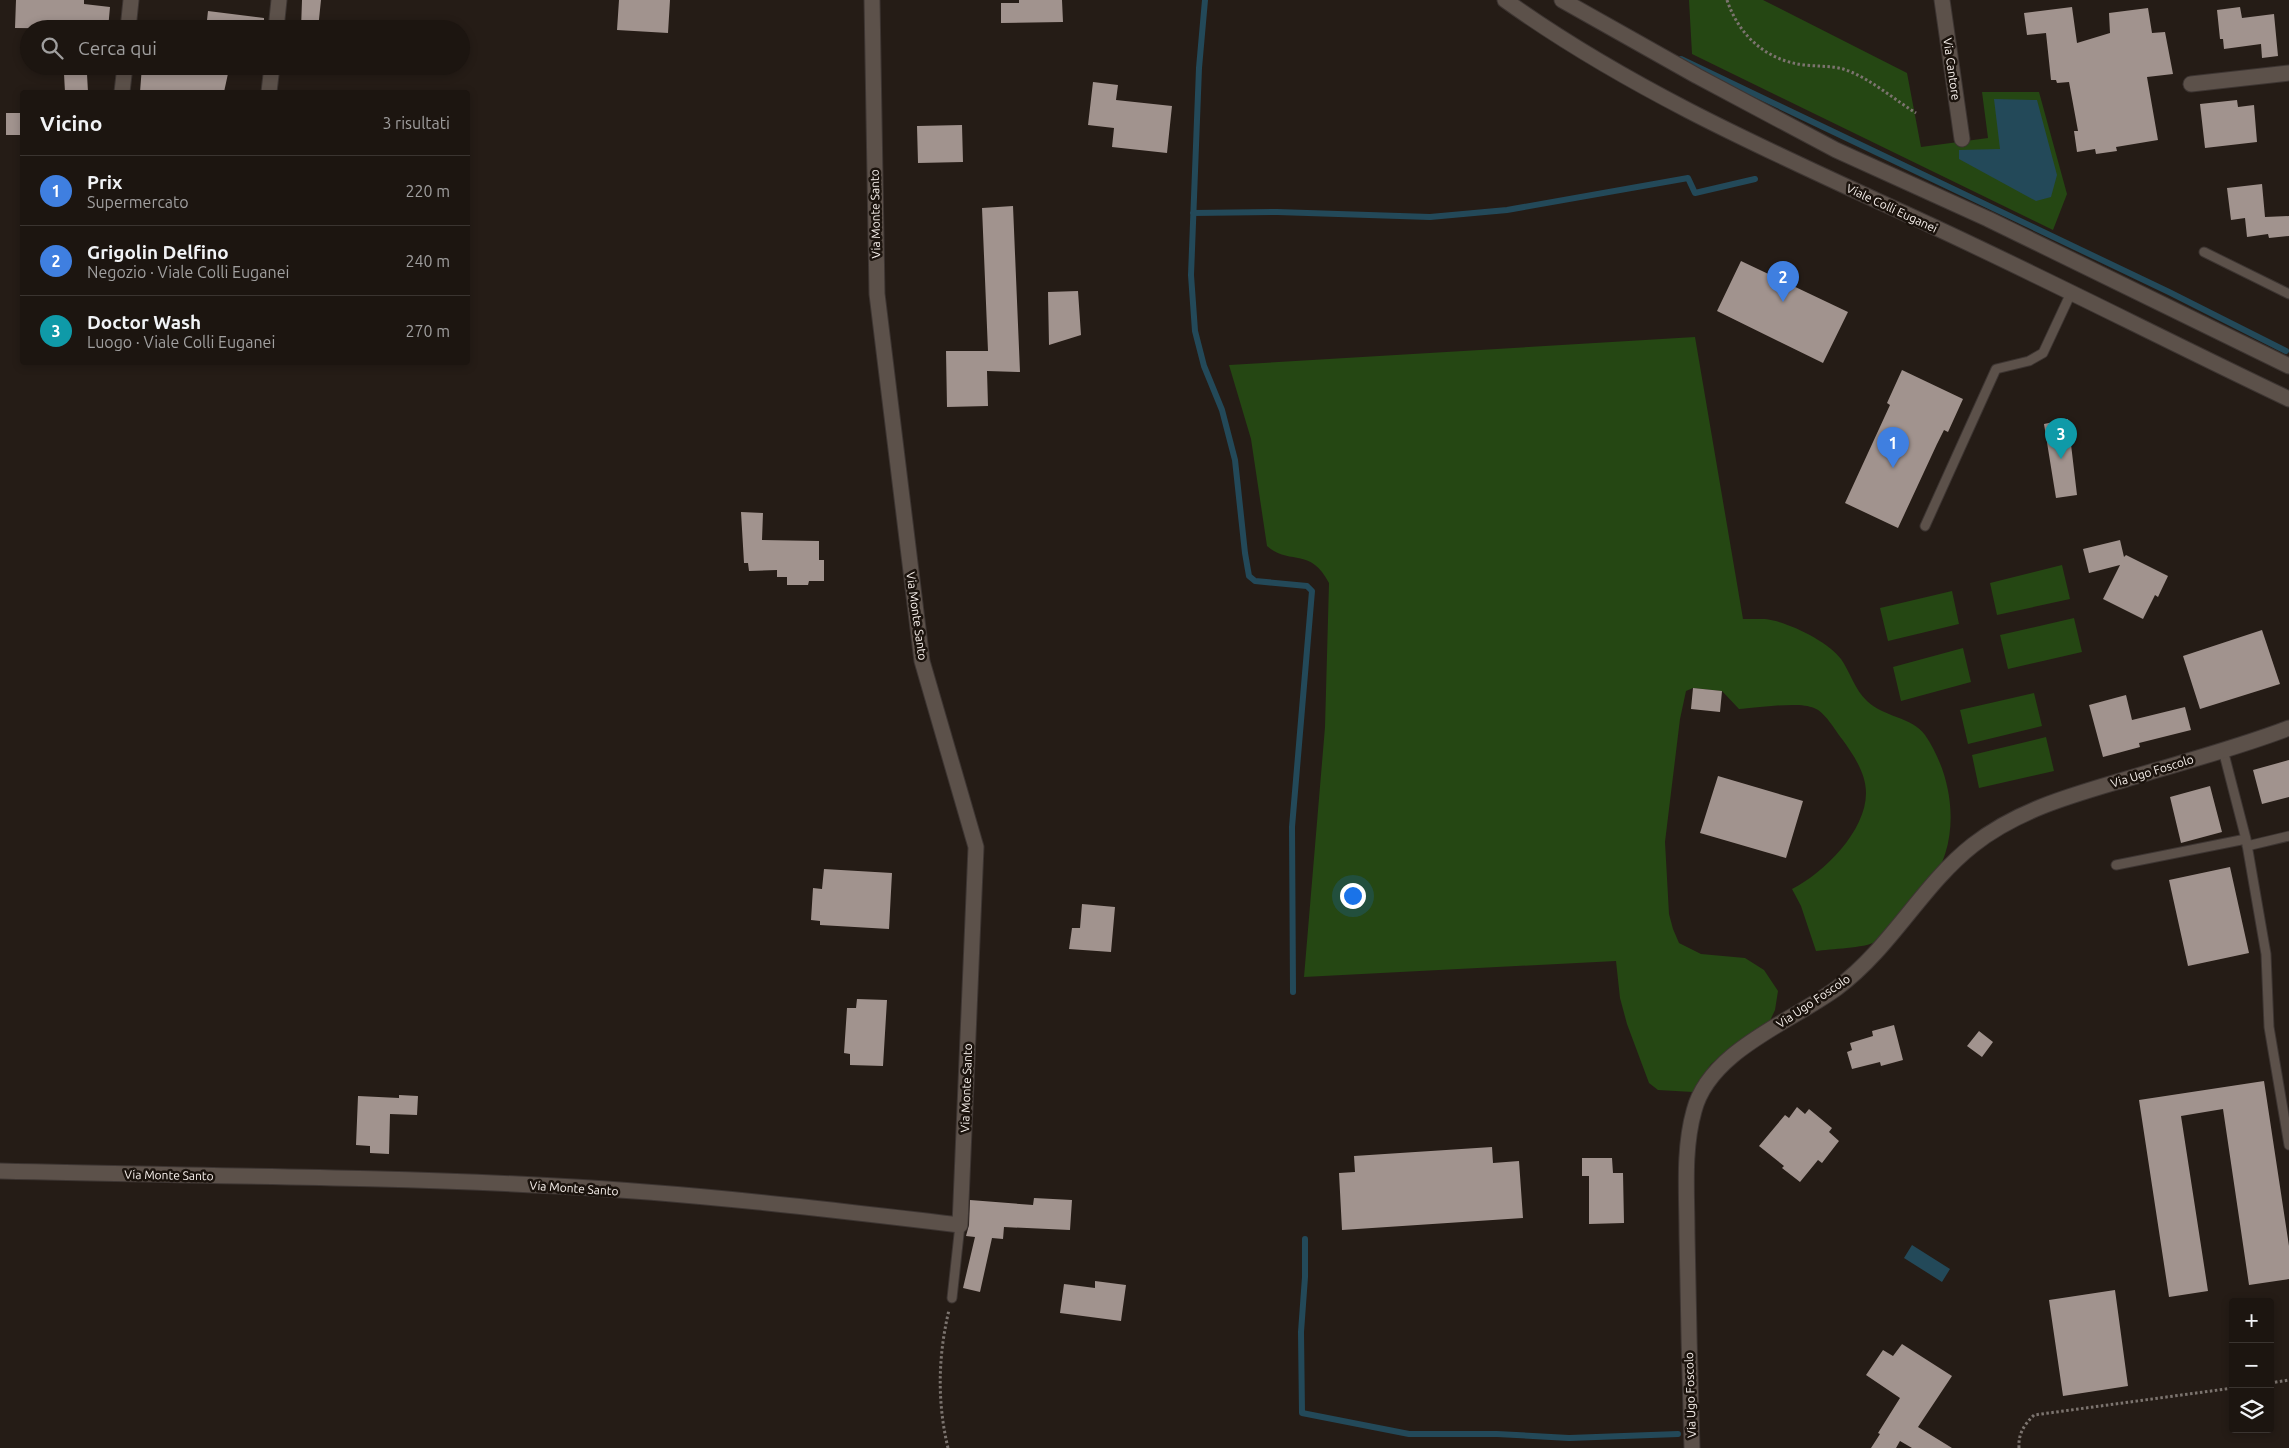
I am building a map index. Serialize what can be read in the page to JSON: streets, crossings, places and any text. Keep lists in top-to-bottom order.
{
  "streets": {
    "street": [
      "Via Cantore",
      "Viale Colli Euganei",
      "Via Monte Santo",
      "Via Ugo Foscolo"
    ]
  },
  "page": {
    "search": "Cerca qui",
    "heading": ["Vicino", "3 risultati"],
    "list": [
      {
        "mark": "1",
        "name": "Prix",
        "note": "Supermercato",
        "value": "220 m"
      },
      {
        "mark": "2",
        "name": "Grigolin Delfino",
        "note": "Negozio · Viale Colli Euganei",
        "value": "240 m"
      },
      {
        "mark": "3",
        "name": "Doctor Wash",
        "note": "Luogo · Viale Colli Euganei",
        "value": "270 m"
      }
    ],
    "pins": ["2", "3", "1"],
    "map_buttons": ["+", "−"]
  }
}
